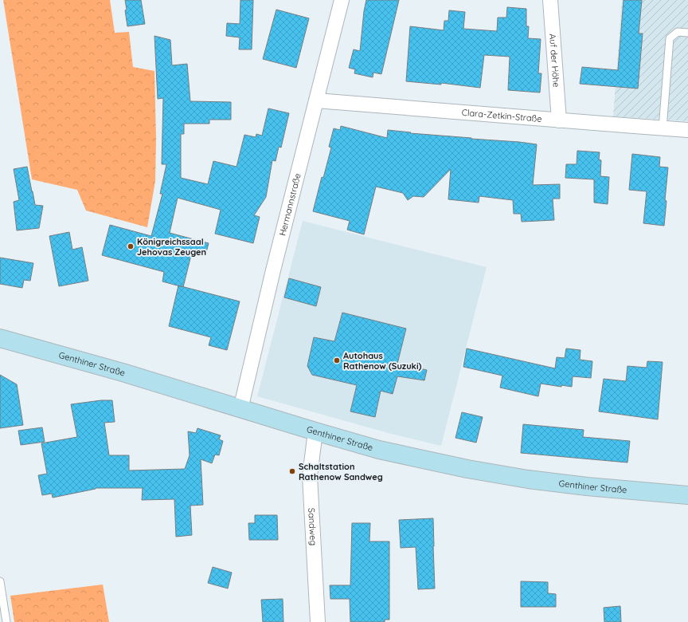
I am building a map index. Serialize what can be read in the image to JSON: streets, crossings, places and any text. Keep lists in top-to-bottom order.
{
  "streets": {
    "main road": ["Genthiner Straße"],
    "street": [
      "Auf der Höhe",
      "Clara-Zetkin-Straße",
      "Hermannstraße",
      "Sandweg"
    ]
  },
  "crossings": [
    ["Auf der Höhe", "Clara-Zetkin-Straße"],
    ["Clara-Zetkin-Straße", "Hermannstraße"],
    ["Hermannstraße", "Genthiner Straße"],
    ["Genthiner Straße", "Sandweg"]
  ],
  "places": ["Königreichssaal Jehovas Zeugen", "Autohaus Rathenow (Suzuki)", "Schaltstation Rathenow Sandweg"]
}
